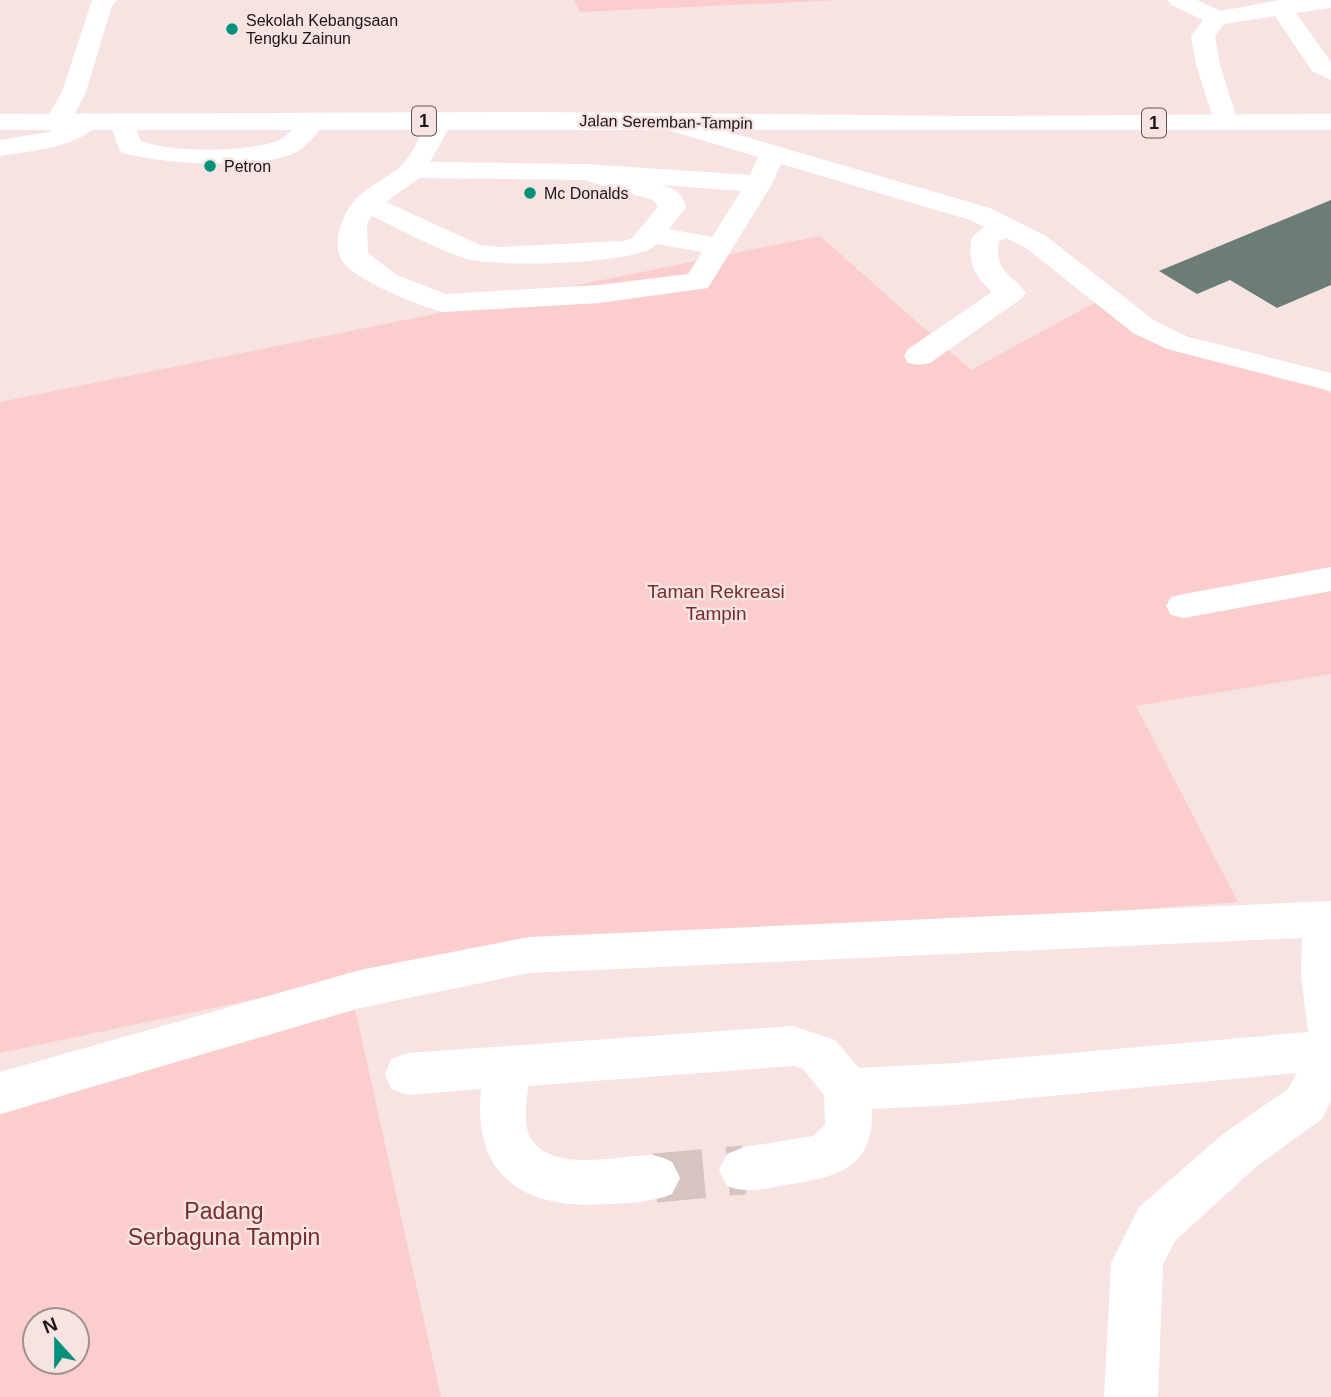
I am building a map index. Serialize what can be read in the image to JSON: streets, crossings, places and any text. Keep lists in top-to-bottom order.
{
  "streets": {
    "main road": ["1", "Jalan Seremban-Tampin"]
  },
  "parks": ["Taman Rekreasi Tampin", "Padang Serbaguna Tampin"],
  "places": ["Sekolah Kebangsaan Tengku Zainun", "Petron", "Mc Donalds"],
  "north": "top"
}
